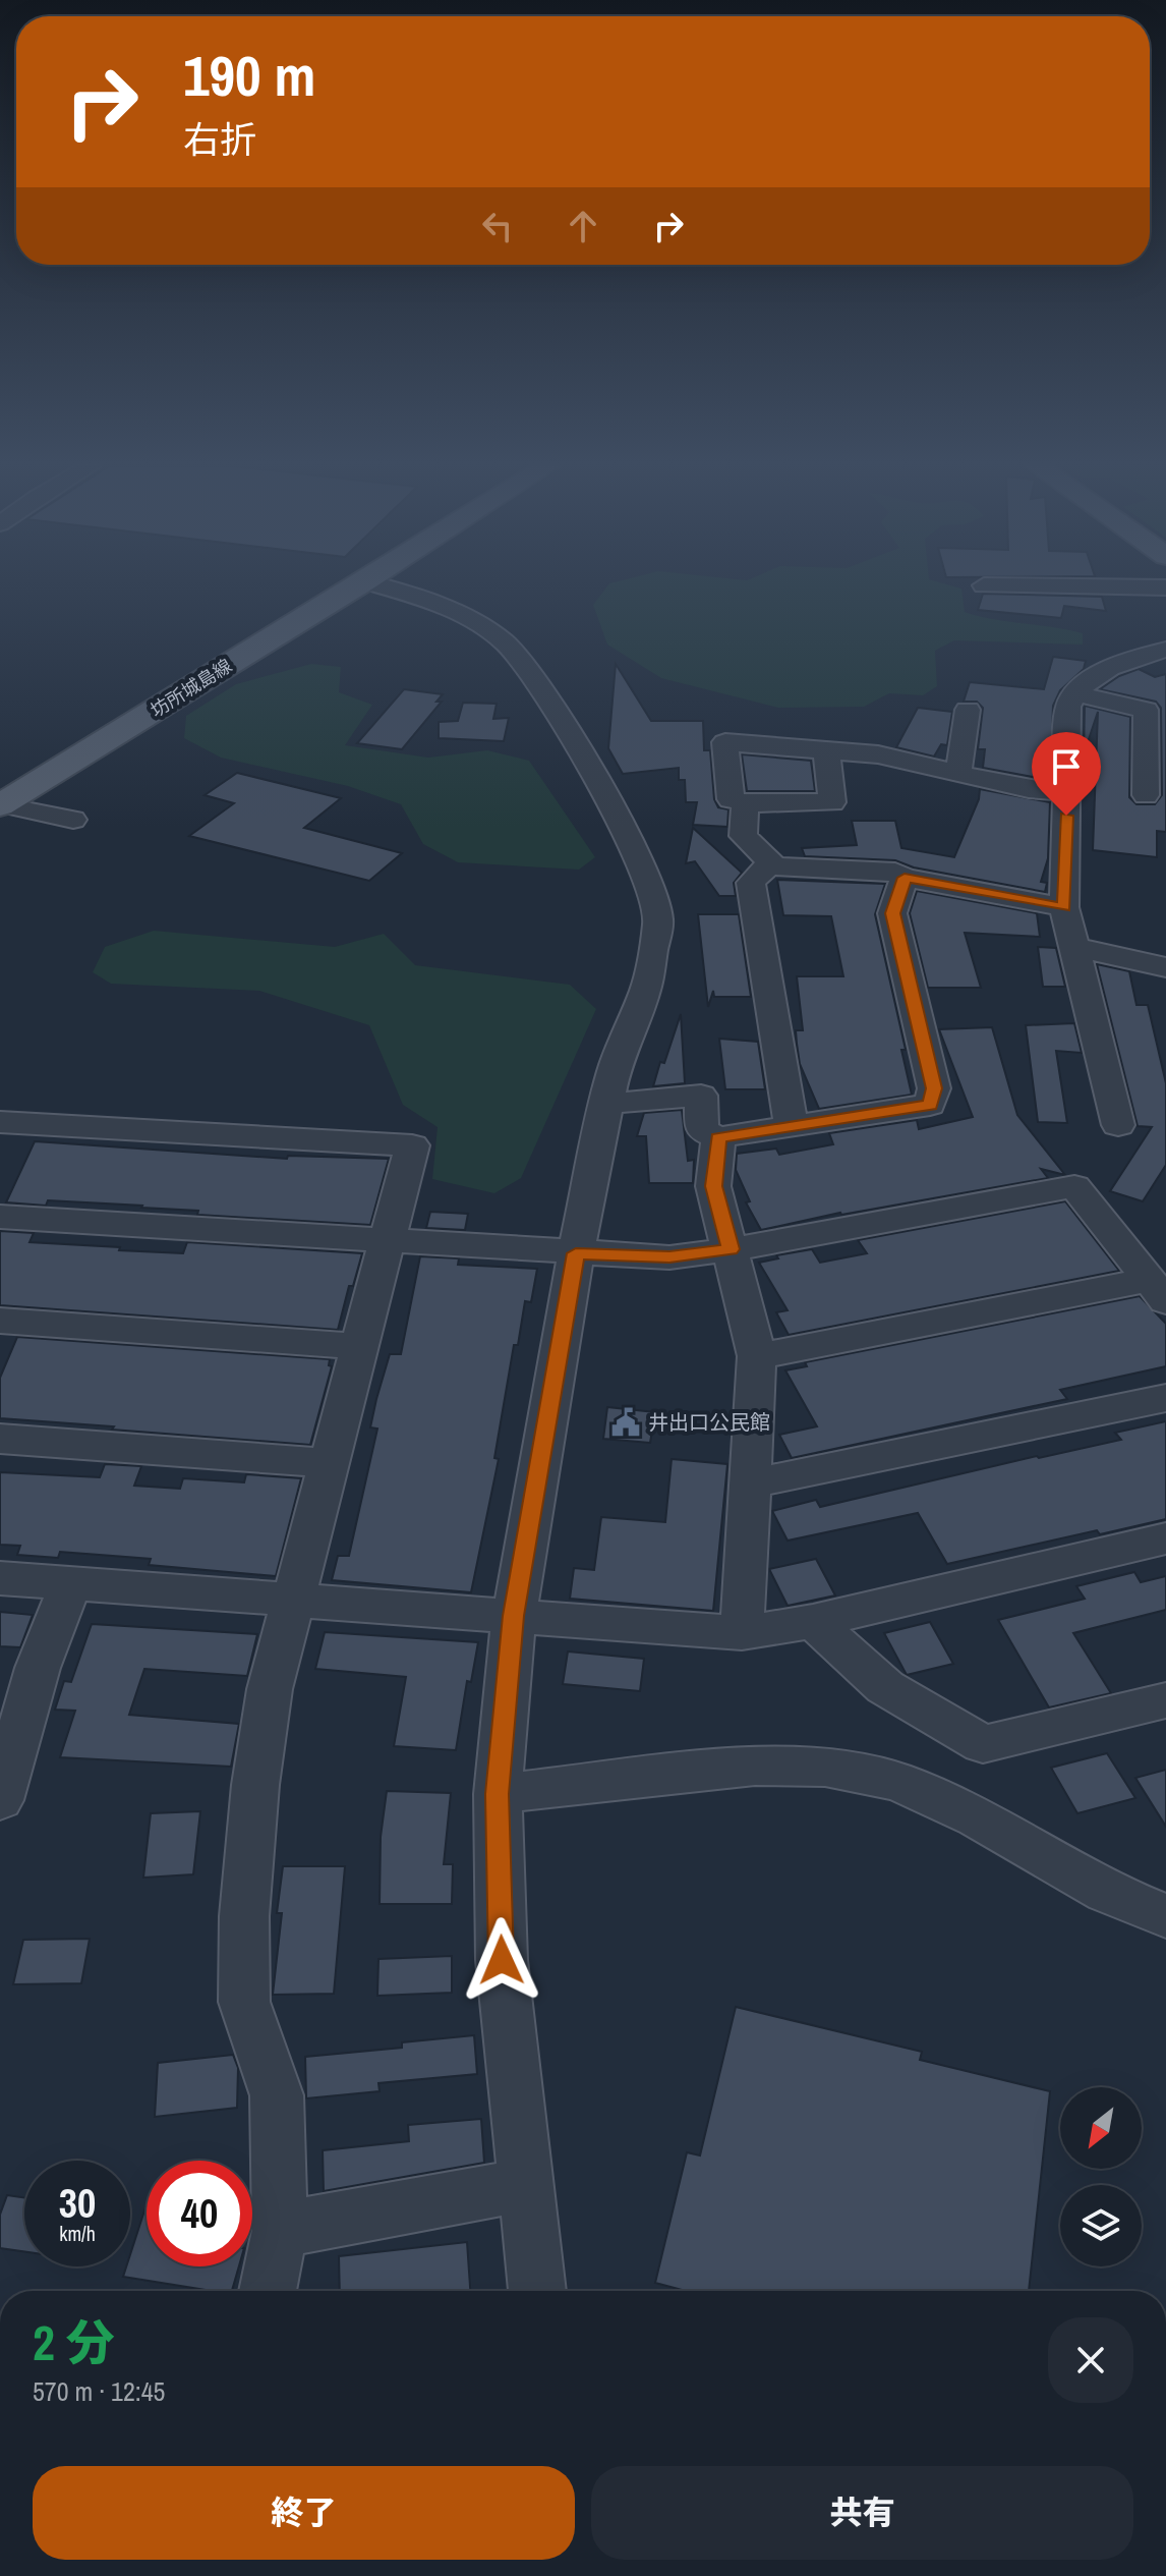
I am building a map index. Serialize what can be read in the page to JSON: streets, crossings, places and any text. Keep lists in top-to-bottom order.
{
  "streets": {
    "main road": ["坊所城島線"]
  },
  "places": {
    "public building": ["井出口公民館"]
  },
  "north": "bottom left",
  "page": {
    "turn": ["190 m", "右折"],
    "speed": "30 km/h",
    "limit": "40",
    "heading": ["2 分", "570 m · 12:45"],
    "buttons": ["終了", "共有"]
  }
}
